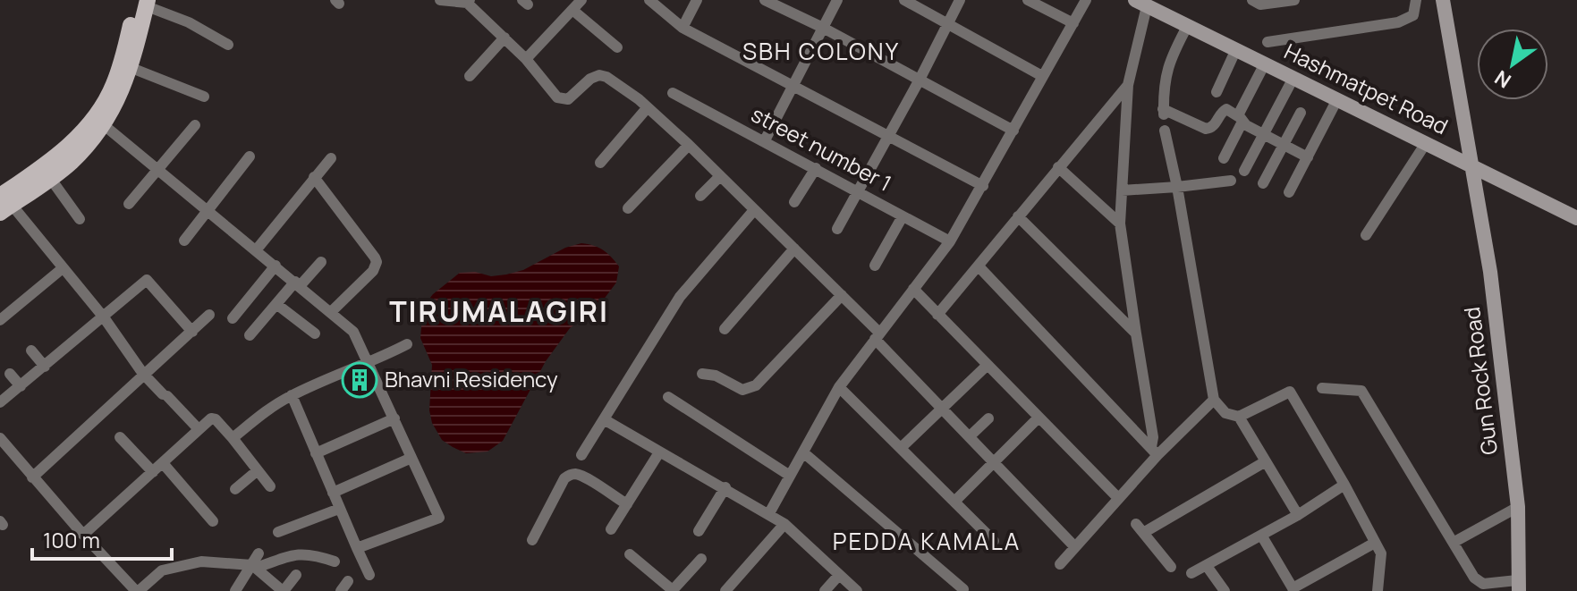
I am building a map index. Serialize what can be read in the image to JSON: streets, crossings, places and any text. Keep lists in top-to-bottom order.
{
  "streets": {
    "main road": ["Hashmatpet Road", "Gun Rock Road"],
    "street": ["street number 1"]
  },
  "crossings": [
    ["Hashmatpet Road", "Gun Rock Road"]
  ],
  "districts": ["SBH COLONY", "TIRUMALAGIRI", "PEDDA KAMALA"],
  "places": {
    "building": ["Bhavni Residency"]
  },
  "scale_bar": "100 m",
  "north": "bottom left"
}
